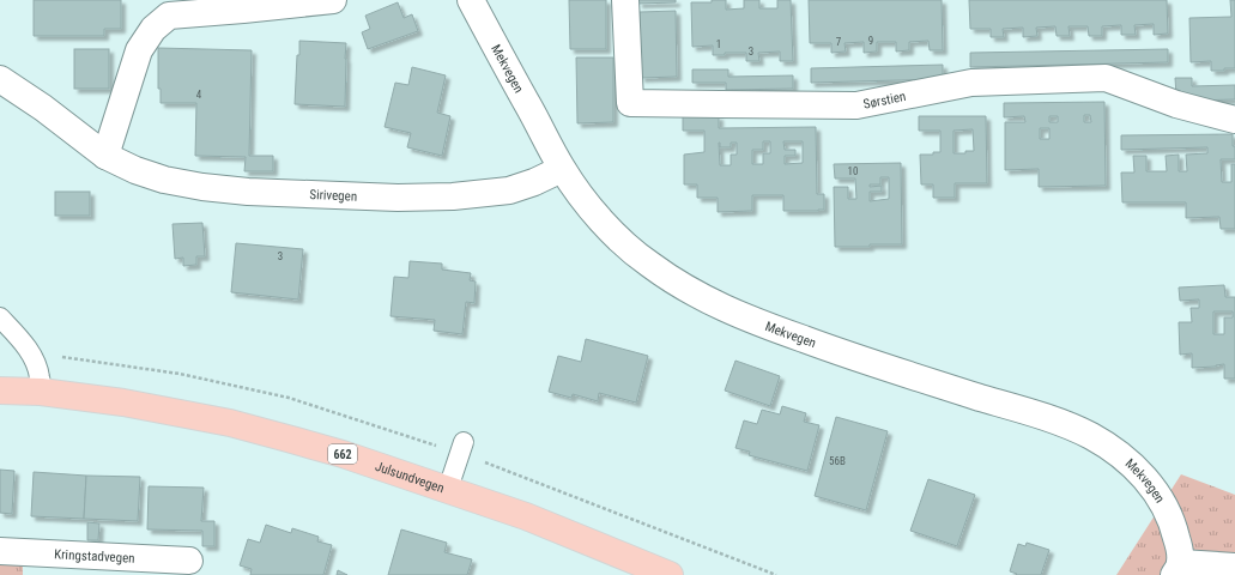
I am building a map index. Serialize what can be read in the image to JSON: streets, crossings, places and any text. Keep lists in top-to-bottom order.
{
  "streets": {
    "main road": ["662", "Julsundvegen"],
    "street": [
      "Mekvegen",
      "Sørstien",
      "Sirivegen",
      "Kringstadvegen"
    ]
  },
  "crossings": [
    ["Mekvegen", "Sirivegen"]
  ],
  "house_numbers": [
    "9",
    "7",
    "1",
    "3",
    "4",
    "10",
    "3",
    "56B"
  ]
}
